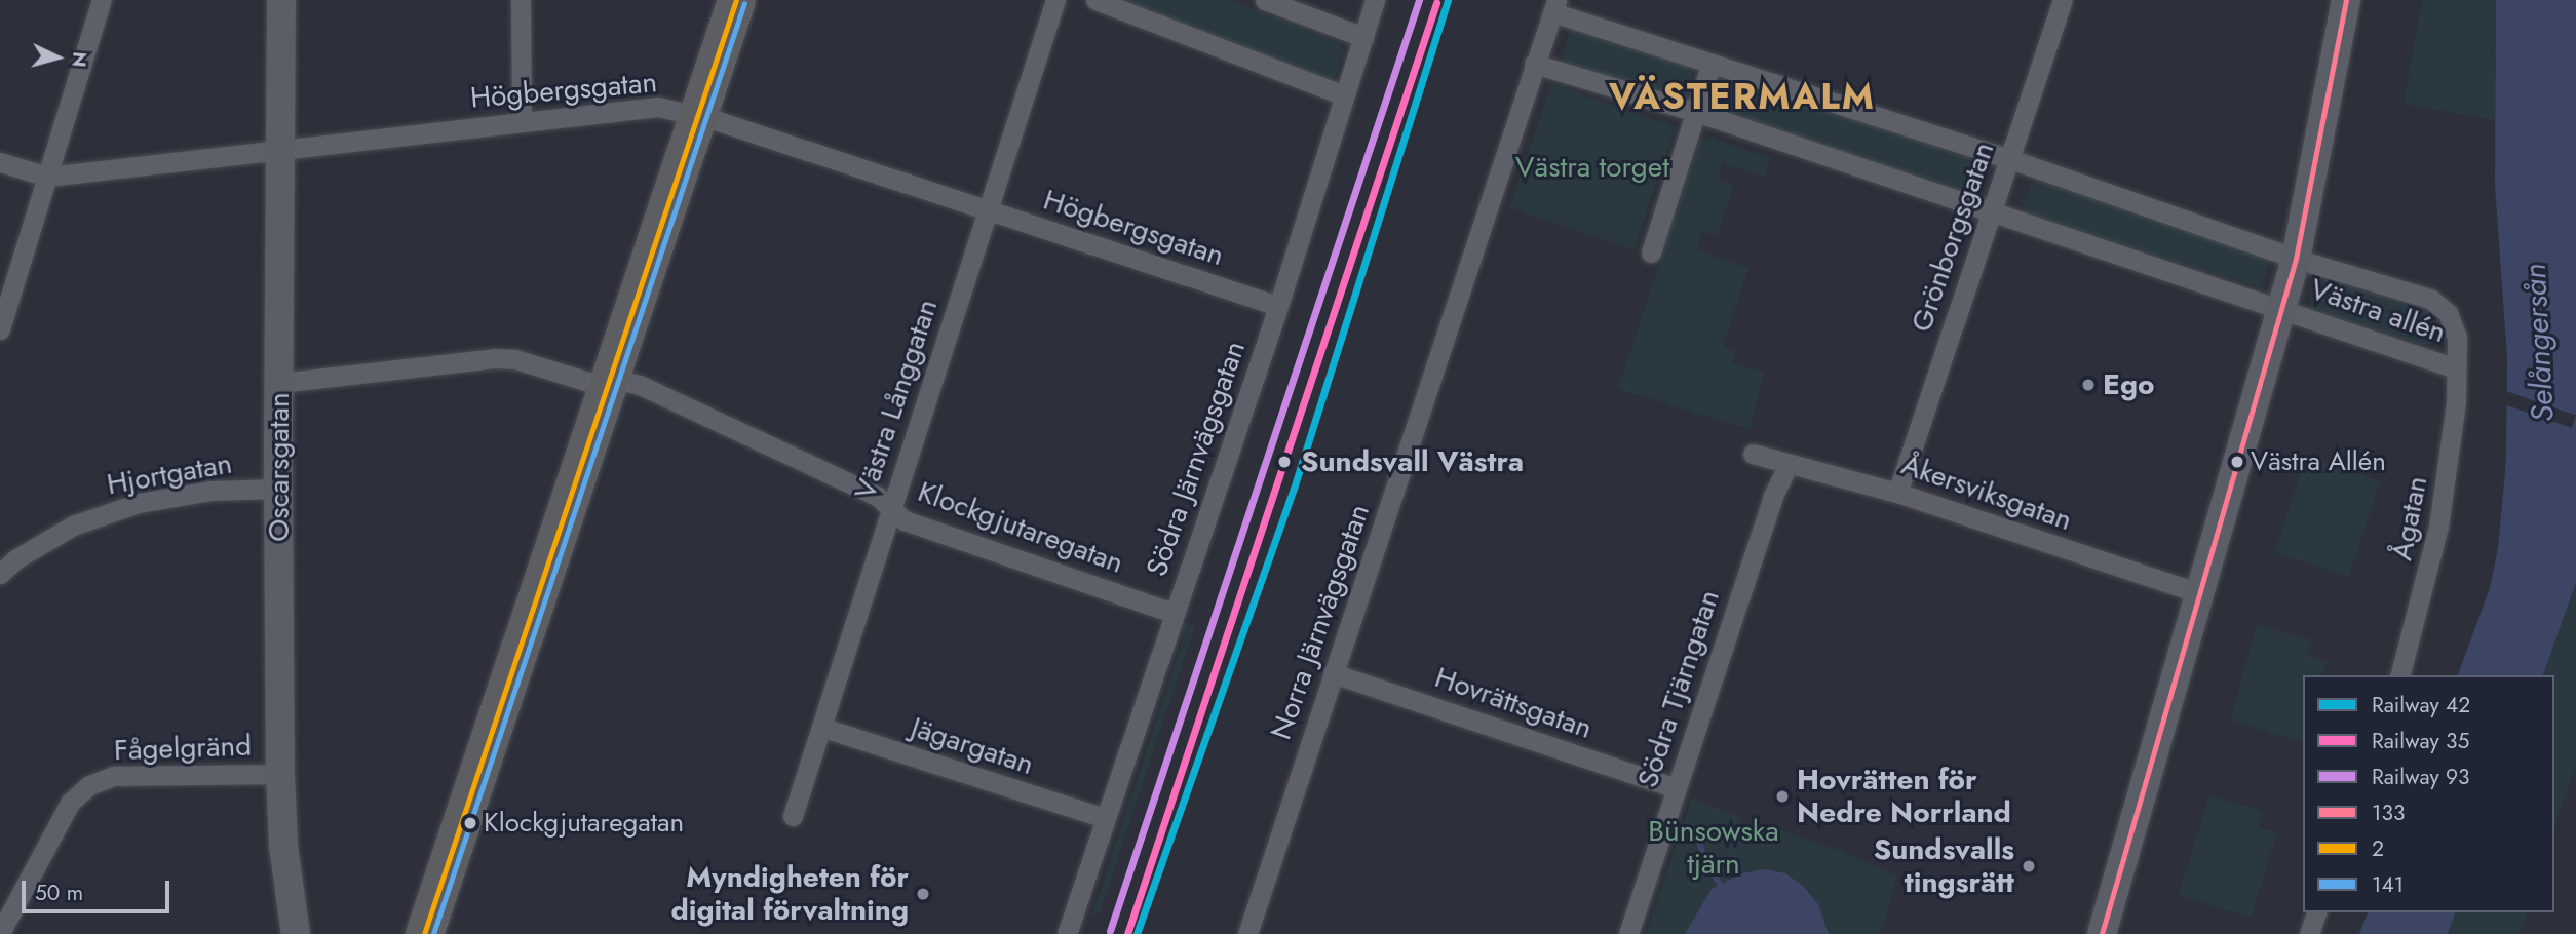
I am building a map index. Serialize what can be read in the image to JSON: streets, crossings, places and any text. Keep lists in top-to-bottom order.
{
  "streets": {
    "street": [
      "Högbergsgatan",
      "Grönborgsgatan",
      "Västra allén",
      "Västra Långgatan",
      "Södra Järnvägsgatan",
      "Oscarsgatan",
      "Hjortgatan",
      "Åkersviksgatan",
      "Ågatan",
      "Klockgjutaregatan",
      "Norra Järnvägsgatan",
      "Södra Tjärngatan",
      "Hovrättsgatan",
      "Jägargatan",
      "Fågelgränd"
    ]
  },
  "crossings": [
    ["Högbergsgatan", "Västra Långgatan"],
    ["Högbergsgatan", "Södra Järnvägsgatan"],
    ["Högbergsgatan", "Oscarsgatan"],
    ["Grönborgsgatan", "Västra allén"],
    ["Grönborgsgatan", "Åkersviksgatan"],
    ["Västra allén", "Ågatan"],
    ["Västra allén", "Norra Järnvägsgatan"],
    ["Västra Långgatan", "Klockgjutaregatan"],
    ["Västra Långgatan", "Jägargatan"],
    ["Södra Järnvägsgatan", "Klockgjutaregatan"],
    ["Södra Järnvägsgatan", "Jägargatan"],
    ["Oscarsgatan", "Hjortgatan"],
    ["Oscarsgatan", "Klockgjutaregatan"],
    ["Oscarsgatan", "Fågelgränd"],
    ["Åkersviksgatan", "Södra Tjärngatan"],
    ["Norra Järnvägsgatan", "Hovrättsgatan"],
    ["Södra Tjärngatan", "Hovrättsgatan"]
  ],
  "districts": ["VÄSTERMALM"],
  "water": ["Selångersån"],
  "parks": ["Västra torget", "Bünsowska tjärn"],
  "places": [
    "Ego",
    "Sundsvall Västra",
    "Västra Allén",
    "Hovrätten för Nedre Norrland",
    "Klockgjutaregatan",
    "Sundsvalls tingsrätt",
    "Myndigheten för digital förvaltning"
  ],
  "lines": [
    "rail line 42",
    "rail line 93",
    "transit line 133",
    "transit line 2",
    "rail line 35",
    "transit line 141"
  ],
  "legend": [
    "Railway 42",
    "Railway 35",
    "Railway 93",
    "133",
    "2",
    "141"
  ],
  "scale_bar": "50 m",
  "north": "right"
}
